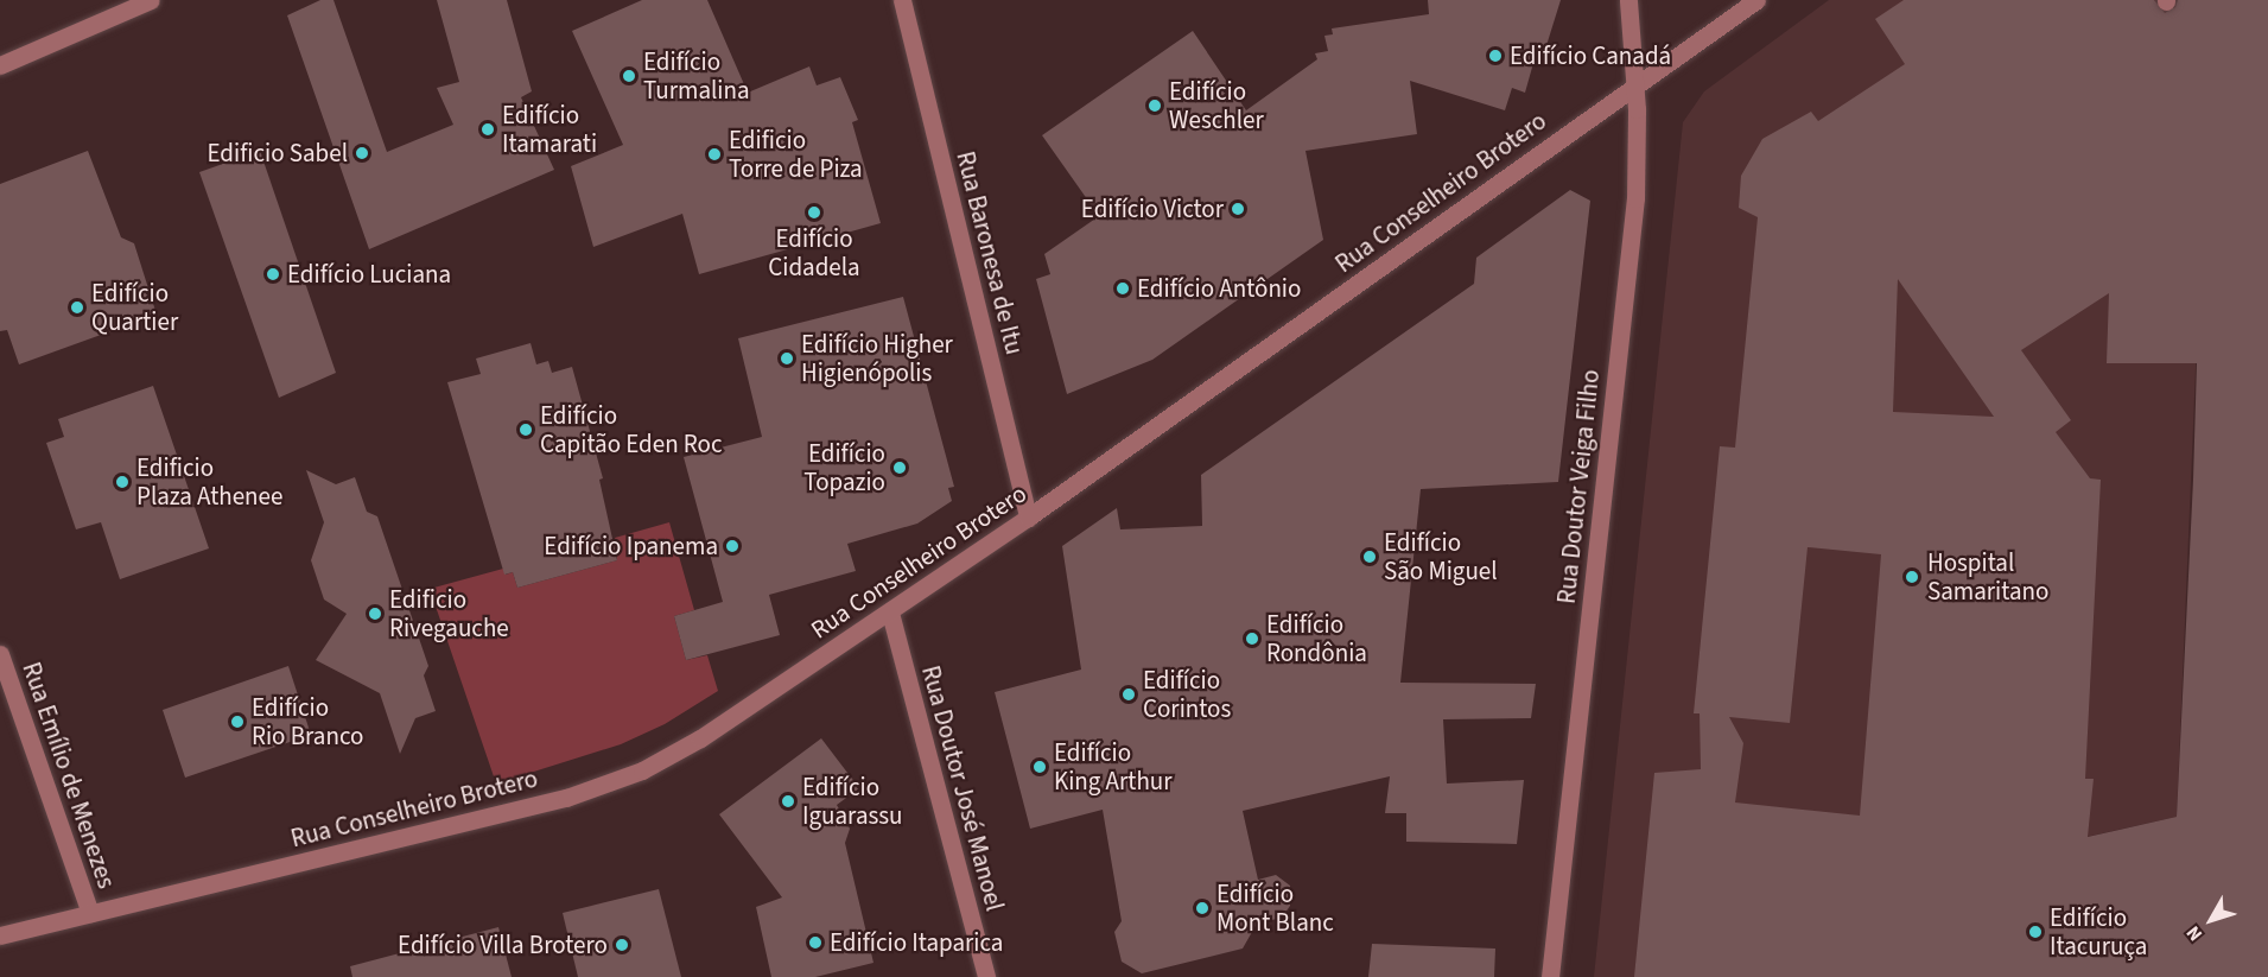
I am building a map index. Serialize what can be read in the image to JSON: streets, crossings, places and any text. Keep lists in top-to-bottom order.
{
  "streets": {
    "street": [
      "Rua Conselheiro Brotero",
      "Rua Baronesa de Itu",
      "Rua Doutor Veiga Filho",
      "Rua Emílio de Menezes",
      "Rua Doutor José Manoel"
    ]
  },
  "crossings": [
    ["Rua Conselheiro Brotero", "Rua Baronesa de Itu"],
    ["Rua Conselheiro Brotero", "Rua Doutor Veiga Filho"],
    ["Rua Conselheiro Brotero", "Rua Emílio de Menezes"],
    ["Rua Conselheiro Brotero", "Rua Doutor José Manoel"]
  ],
  "places": [
    "Edifício Canadá",
    "Edifício Turmalina",
    "Edifício Weschler",
    "Edifício Itamarati",
    "Edificio Sabel",
    "Edificio Torre de Piza",
    "Edifício Victor",
    "Edifício Cidadela",
    "Edifício Luciana",
    "Edifício Antônio",
    "Edifício Quartier",
    "Edifício Higher Higienópolis",
    "Edifício Capitão Eden Roc",
    "Edifício Topazio",
    "Edificio Plaza Athenee",
    "Edifício Ipanema",
    "Edifício São Miguel",
    "Hospital Samaritano",
    "Edificio Rivegauche",
    "Edifício Rondônia",
    "Edifício Corintos",
    "Edifício Rio Branco",
    "Edifício King Arthur",
    "Edifício Iguarassu",
    "Edifício Mont Blanc",
    "Edifício Itacuruça",
    "Edifício Itaparica",
    "Edifício Villa Brotero"
  ],
  "north": "bottom left"
}
